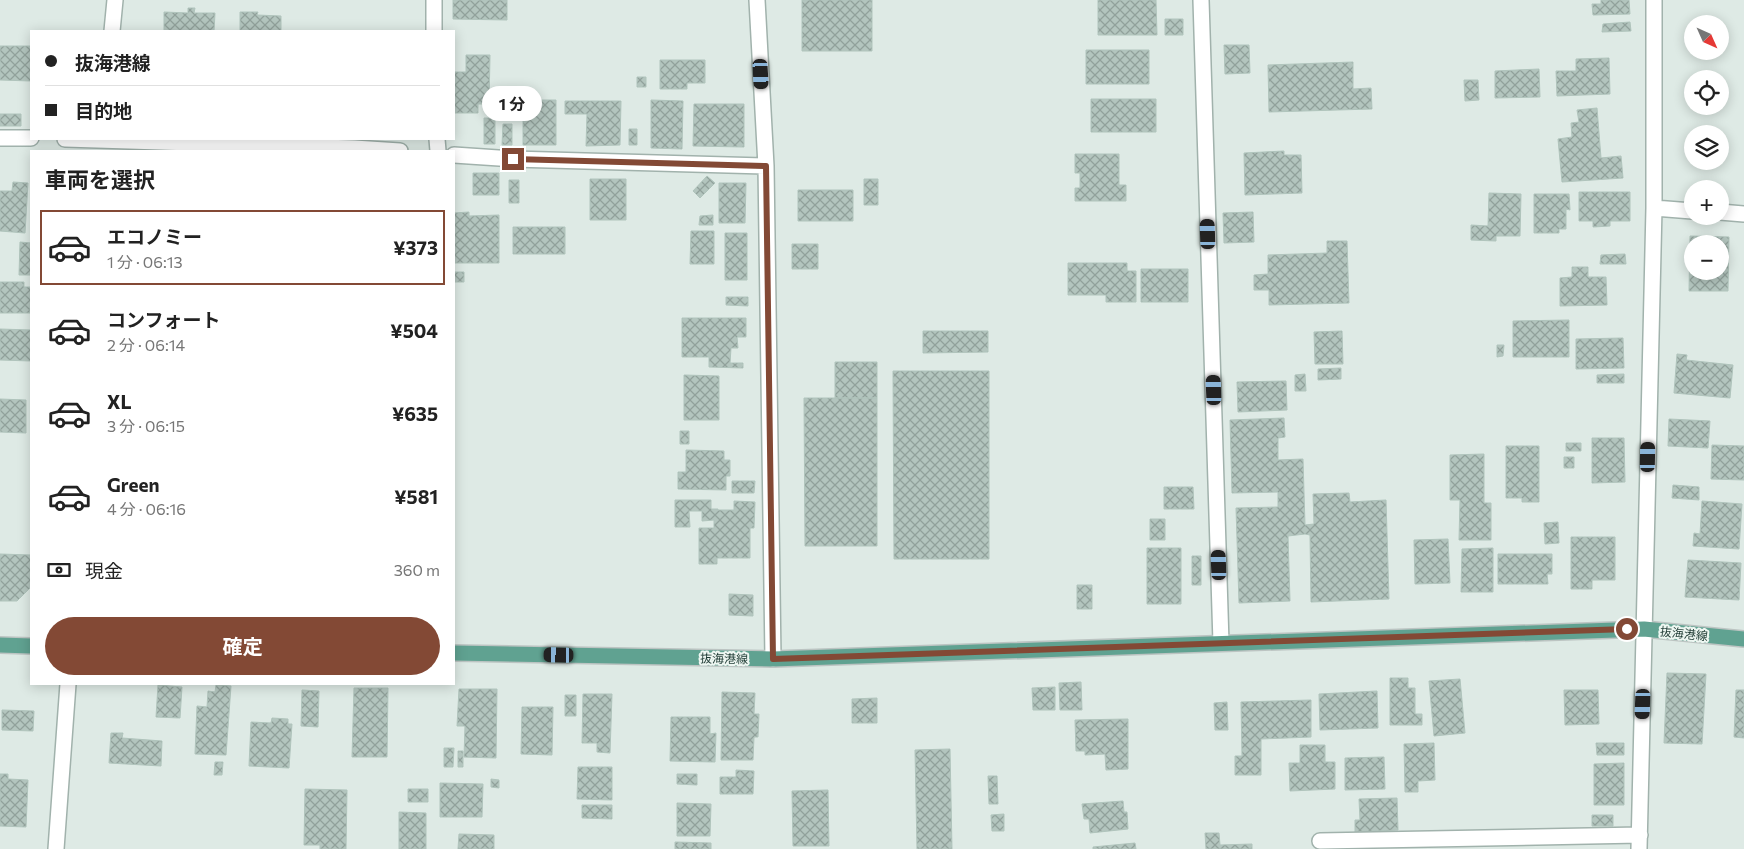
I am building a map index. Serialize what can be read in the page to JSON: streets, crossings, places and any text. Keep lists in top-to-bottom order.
{
  "streets": {
    "main road": ["抜海港線"]
  },
  "north": "bottom right",
  "page": {
    "map_buttons": ["+", "−"],
    "banner": ["抜海港線", "目的地"],
    "bubble": "1 分",
    "heading": "車両を選択",
    "list": [
      {
        "name": "エコノミー",
        "note": "1 分 · 06:13",
        "value": "¥373"
      },
      {
        "name": "コンフォート",
        "note": "2 分 · 06:14",
        "value": "¥504"
      },
      {
        "name": "XL",
        "note": "3 分 · 06:15",
        "value": "¥635"
      },
      {
        "name": "Green",
        "note": "4 分 · 06:16",
        "value": "¥581"
      }
    ],
    "pay": ["現金", "360 m"],
    "buttons": "確定"
  }
}
